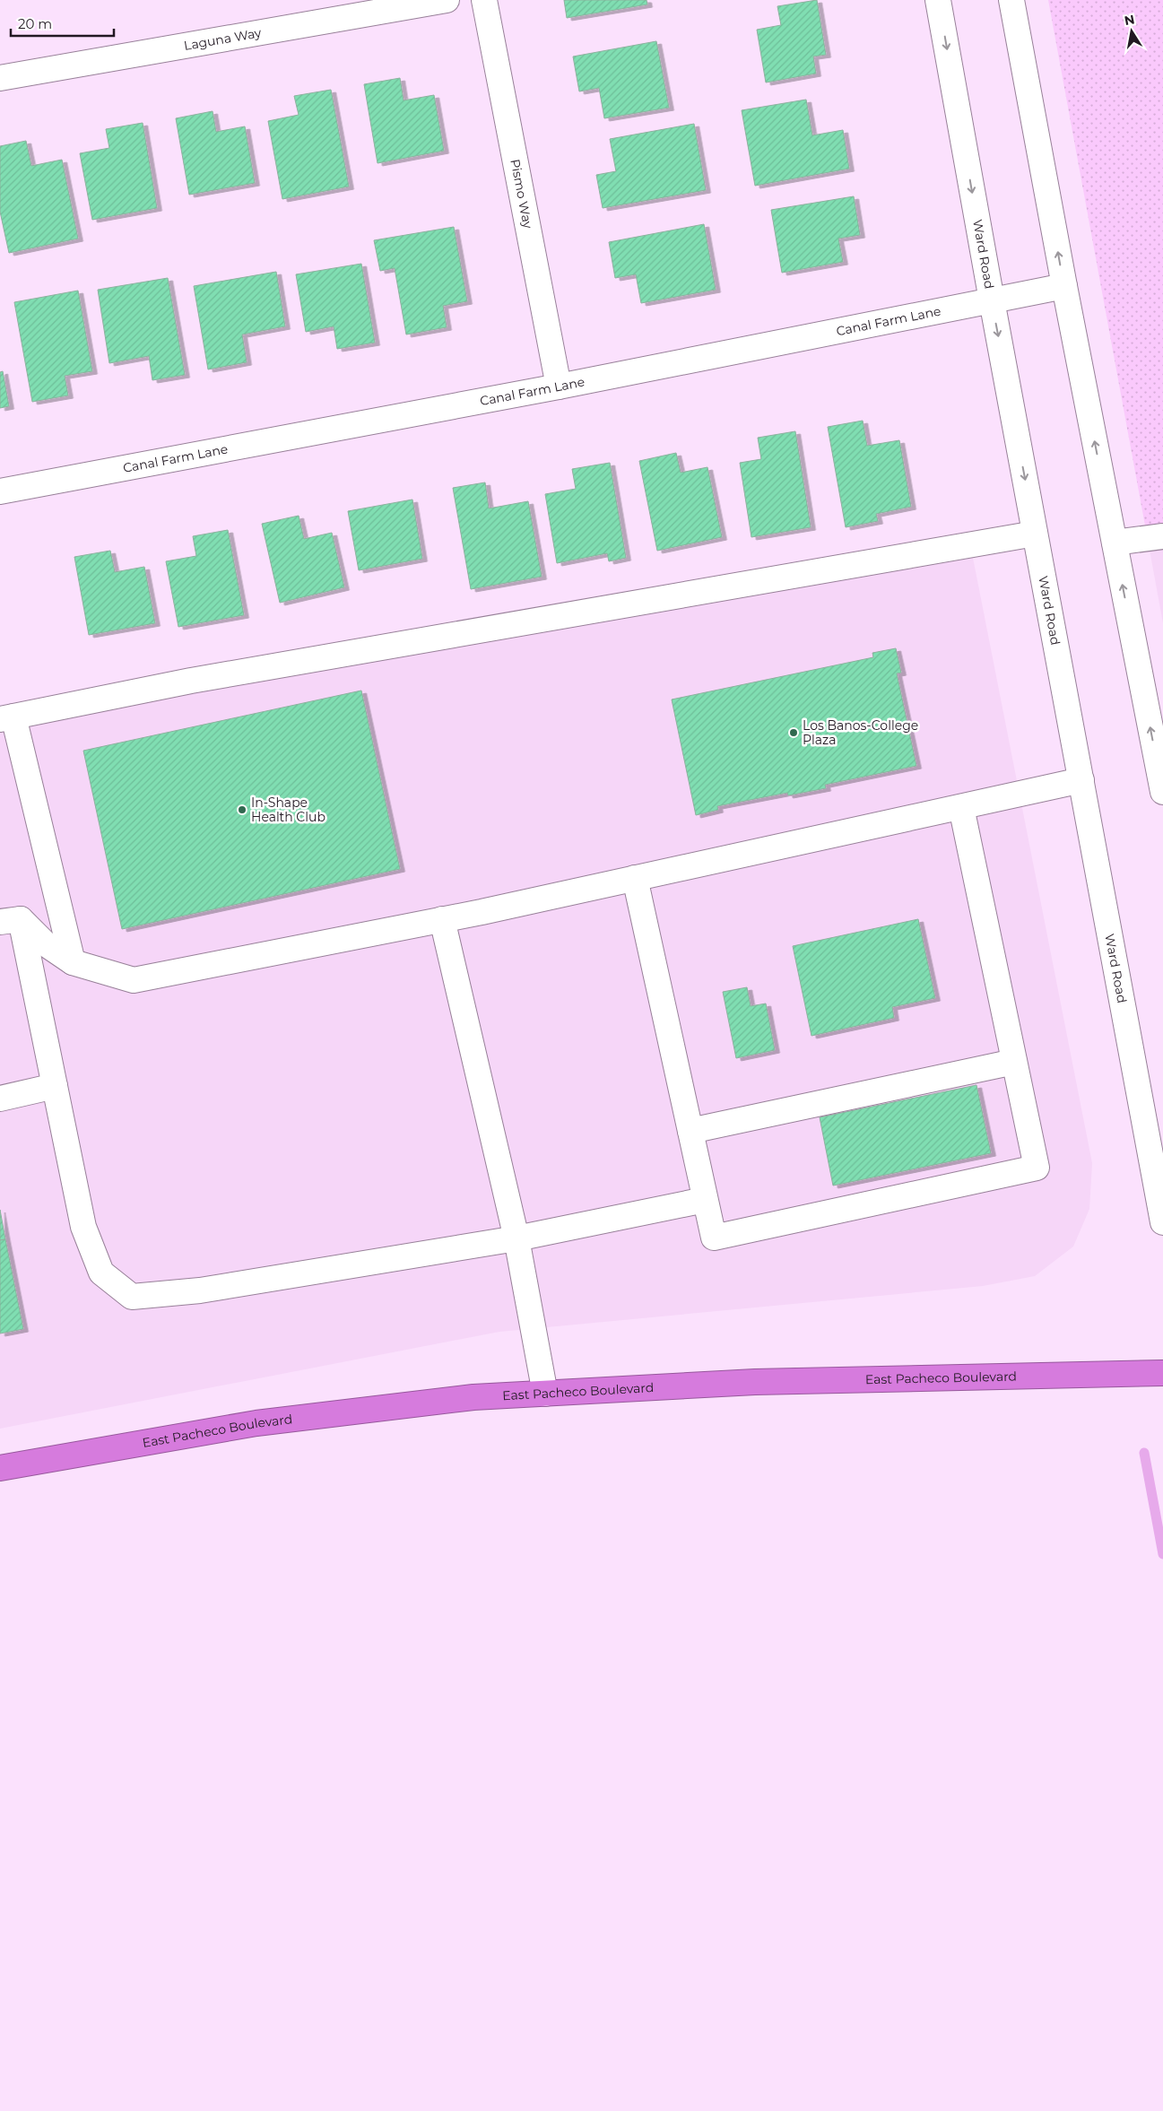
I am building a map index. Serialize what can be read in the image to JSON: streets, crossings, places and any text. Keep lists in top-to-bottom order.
{
  "streets": {
    "highway": ["East Pacheco Boulevard"],
    "street": [
      "Laguna Way",
      "Pismo Way",
      "Ward Road",
      "Canal Farm Lane"
    ]
  },
  "crossings": [
    ["Pismo Way", "Canal Farm Lane"],
    ["Ward Road", "Canal Farm Lane"]
  ],
  "places": ["Los Banos-College Plaza", "In-Shape Health Club"],
  "scale_bar": "20 m",
  "north": "top"
}
